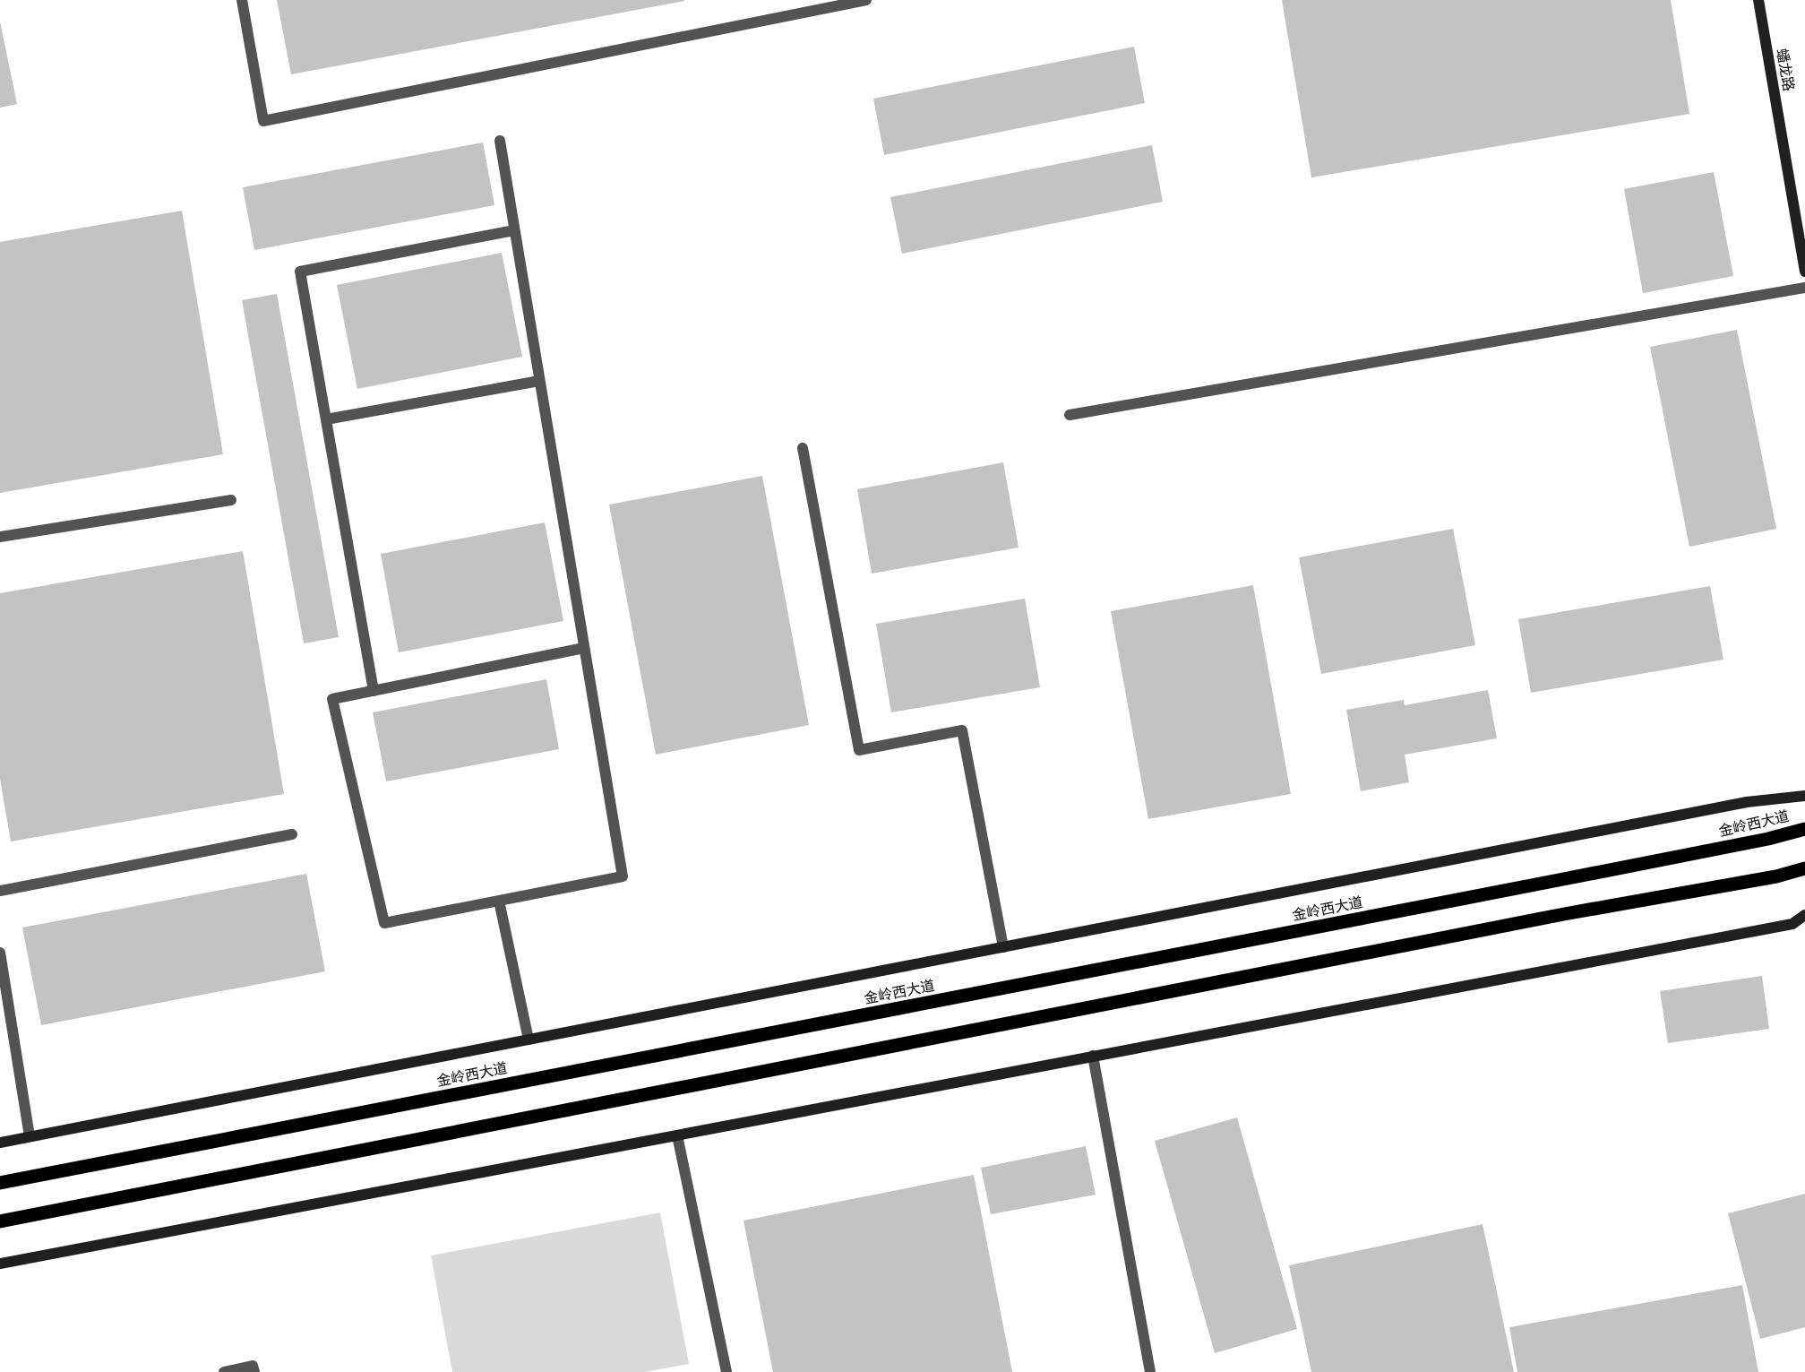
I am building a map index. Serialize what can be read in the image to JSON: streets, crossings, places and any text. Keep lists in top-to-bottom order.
{
  "streets": {
    "main road": ["金岭西大道"],
    "street": ["蟠龙路"]
  }
}
